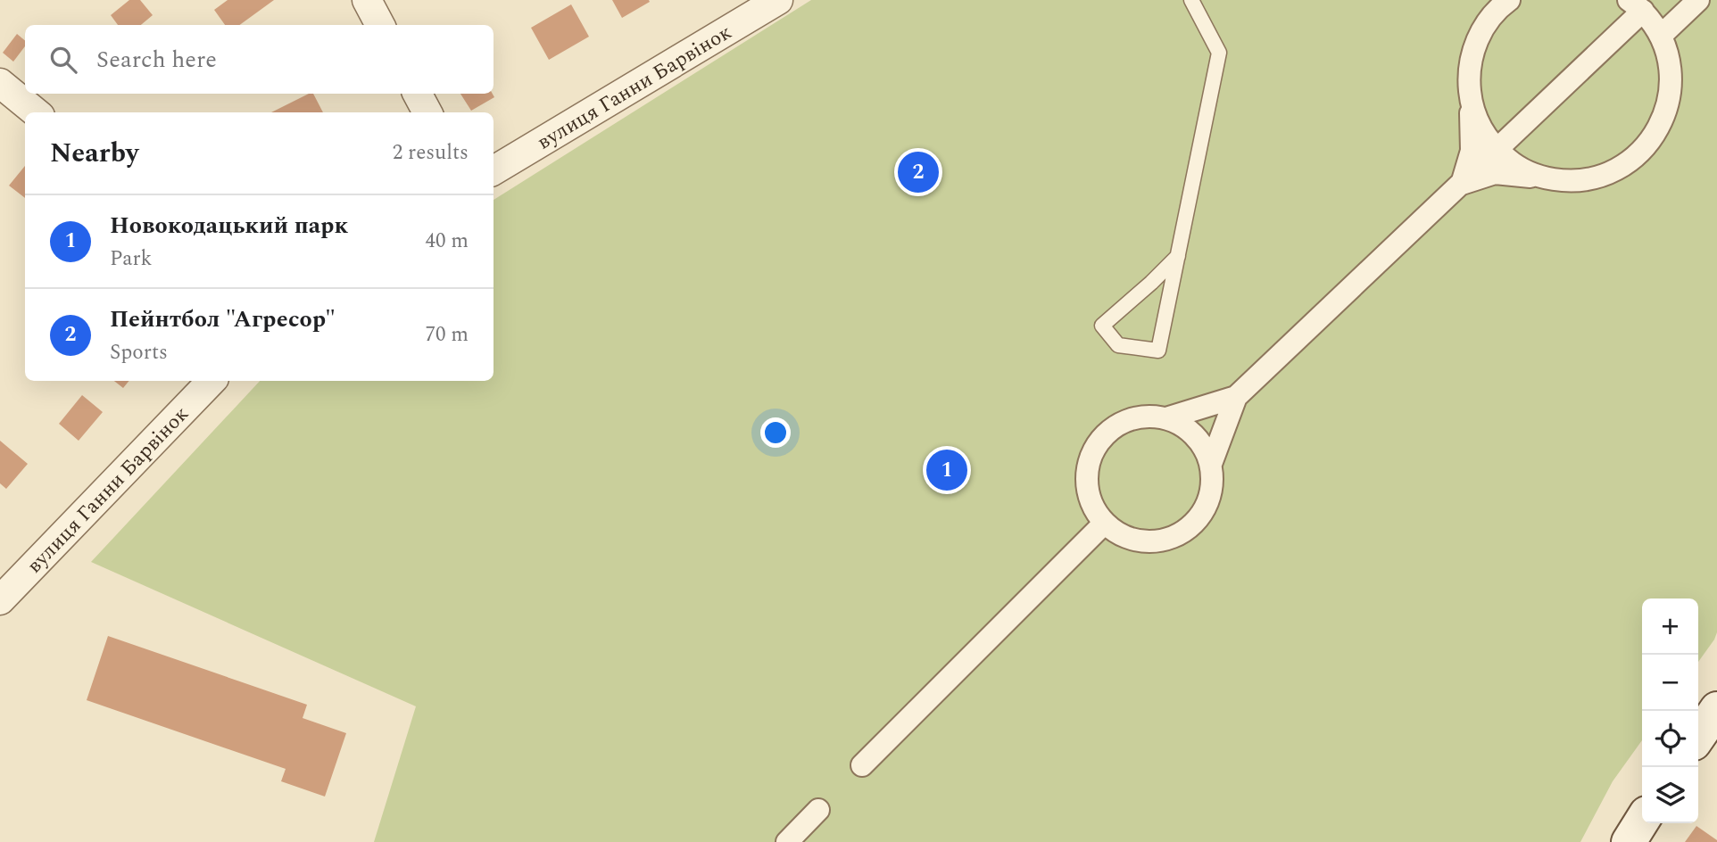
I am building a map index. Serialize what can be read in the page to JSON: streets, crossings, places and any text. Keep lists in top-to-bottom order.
{
  "streets": {
    "street": ["вулиця Ганни Барвінок"]
  },
  "page": {
    "search": "Search here",
    "heading": ["Nearby", "2 results"],
    "pins": ["2", "1"],
    "list": [
      {
        "mark": "1",
        "name": "Новокодацький парк",
        "note": "Park",
        "value": "40 m"
      },
      {
        "mark": "2",
        "name": "Пейнтбол \"Агресор\"",
        "note": "Sports",
        "value": "70 m"
      }
    ],
    "map_buttons": ["+", "−"]
  }
}
